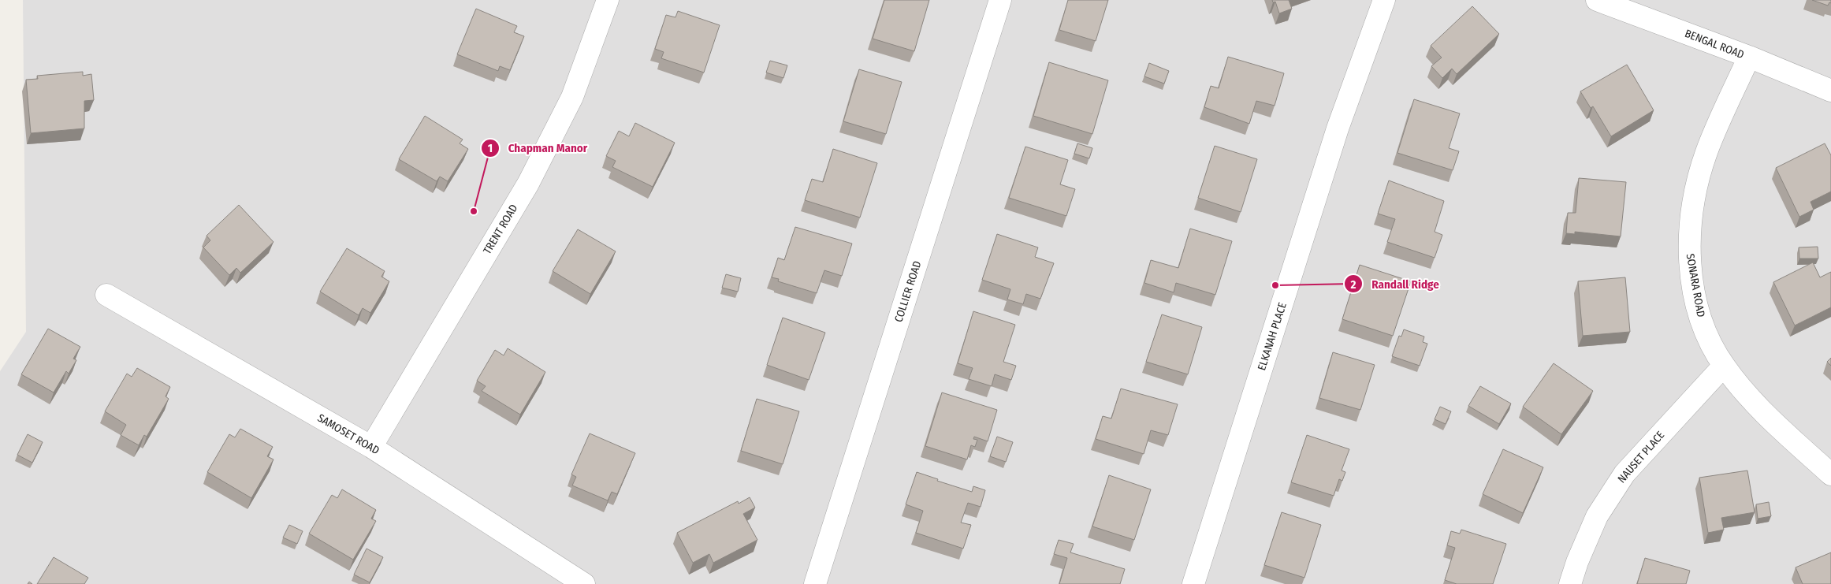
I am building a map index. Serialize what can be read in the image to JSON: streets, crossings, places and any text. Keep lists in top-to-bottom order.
{
  "streets": {
    "street": [
      "BENGAL ROAD",
      "TRENT ROAD",
      "SONARA ROAD",
      "COLLIER ROAD",
      "ELKANAH PLACE",
      "SAMOSET ROAD",
      "NAUSET PLACE"
    ]
  },
  "crossings": [
    ["BENGAL ROAD", "SONARA ROAD"],
    ["TRENT ROAD", "SAMOSET ROAD"],
    ["SONARA ROAD", "NAUSET PLACE"]
  ],
  "places": ["Chapman Manor", "Randall Ridge"]
}
